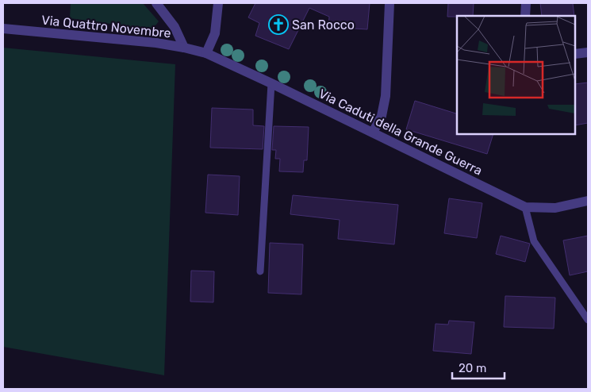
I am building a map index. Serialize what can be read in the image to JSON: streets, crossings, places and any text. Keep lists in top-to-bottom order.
{
  "streets": {
    "street": ["Via Quattro Novembre", "Via Caduti della Grande Guerra"]
  },
  "crossings": [
    ["Via Quattro Novembre", "Via Caduti della Grande Guerra"]
  ],
  "places": {
    "church": ["San Rocco"]
  },
  "scale_bar": "20 m"
}
